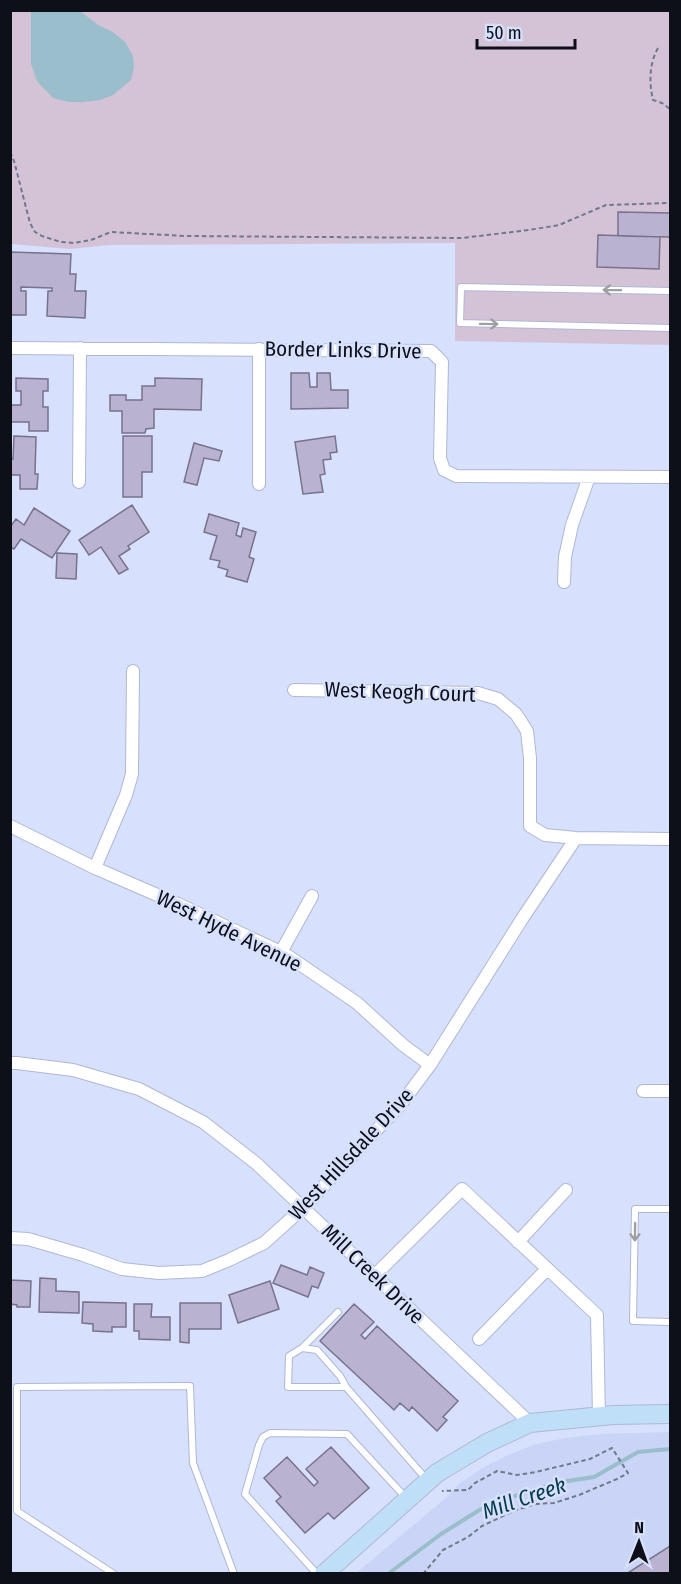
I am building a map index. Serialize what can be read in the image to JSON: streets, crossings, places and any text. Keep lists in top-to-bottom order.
{
  "streets": {
    "street": [
      "Border Links Drive",
      "West Keogh Court",
      "West Hyde Avenue",
      "West Hillsdale Drive",
      "Mill Creek Drive"
    ]
  },
  "crossings": [
    ["West Keogh Court", "West Hillsdale Drive"],
    ["West Hyde Avenue", "West Hillsdale Drive"],
    ["West Hillsdale Drive", "Mill Creek Drive"]
  ],
  "water": ["Mill Creek"],
  "scale_bar": "50 m",
  "north": "top"
}
